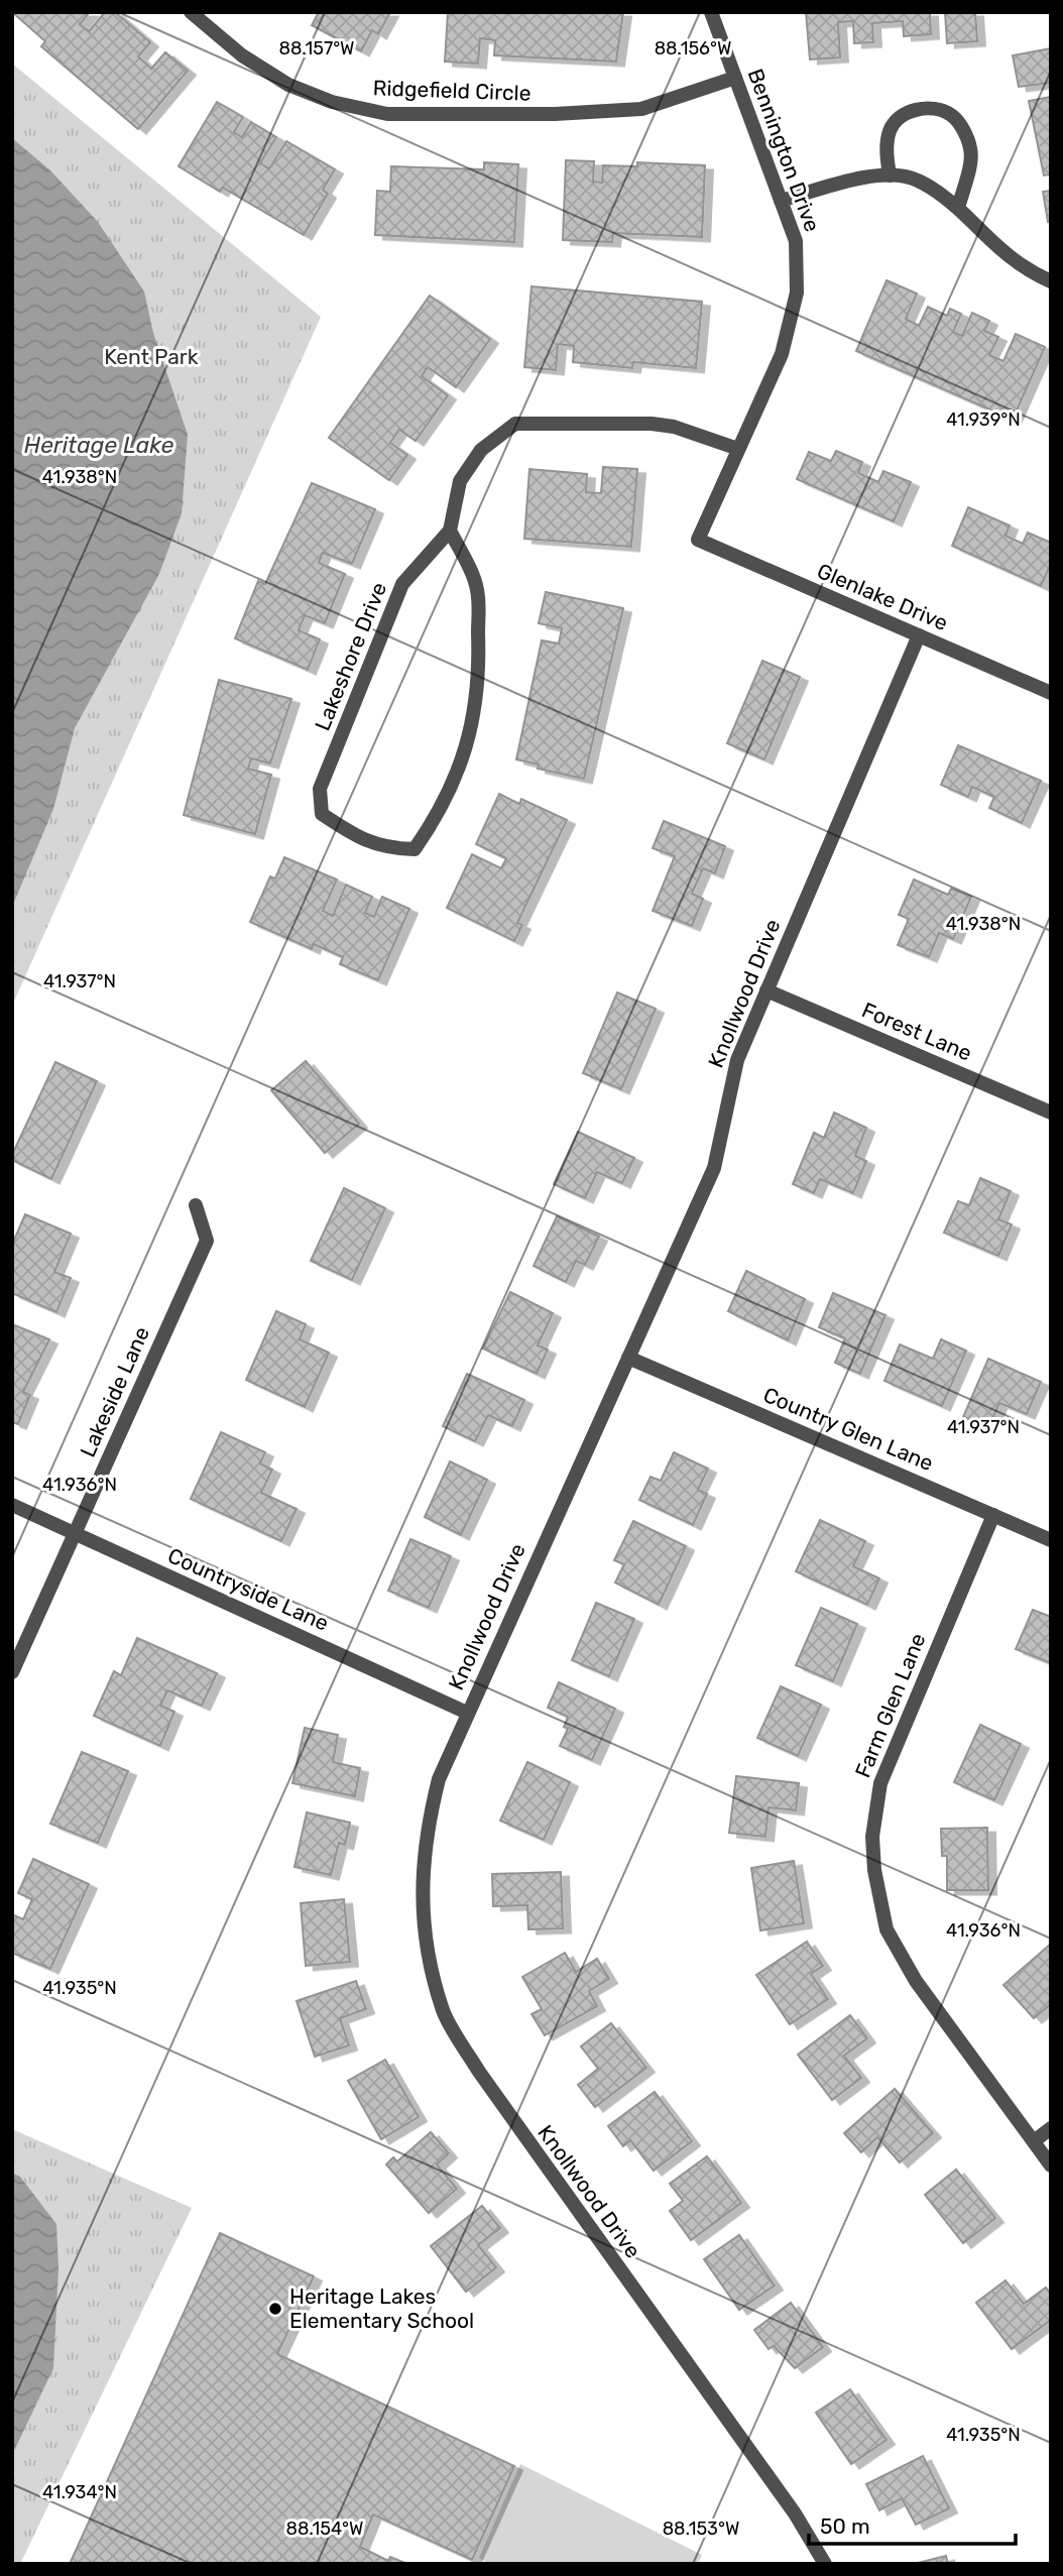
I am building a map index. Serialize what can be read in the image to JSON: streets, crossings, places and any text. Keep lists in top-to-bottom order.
{
  "streets": {
    "street": [
      "Ridgefield Circle",
      "Bennington Drive",
      "Glenlake Drive",
      "Lakeshore Drive",
      "Knollwood Drive",
      "Forest Lane",
      "Lakeside Lane",
      "Country Glen Lane",
      "Countryside Lane",
      "Farm Glen Lane"
    ]
  },
  "crossings": [
    ["Ridgefield Circle", "Bennington Drive"],
    ["Bennington Drive", "Glenlake Drive"],
    ["Glenlake Drive", "Knollwood Drive"],
    ["Knollwood Drive", "Forest Lane"],
    ["Knollwood Drive", "Country Glen Lane"],
    ["Knollwood Drive", "Countryside Lane"],
    ["Lakeside Lane", "Countryside Lane"],
    ["Country Glen Lane", "Farm Glen Lane"]
  ],
  "water": ["Heritage Lake"],
  "parks": ["Kent Park"],
  "places": ["Heritage Lakes Elementary School"],
  "scale_bar": "50 m",
  "coordinates": [
    "88.157°W",
    "88.156°W",
    "41.939°N",
    "41.938°N",
    "41.937°N",
    "41.936°N",
    "41.935°N",
    "41.934°N",
    "88.154°W",
    "88.153°W"
  ]
}
